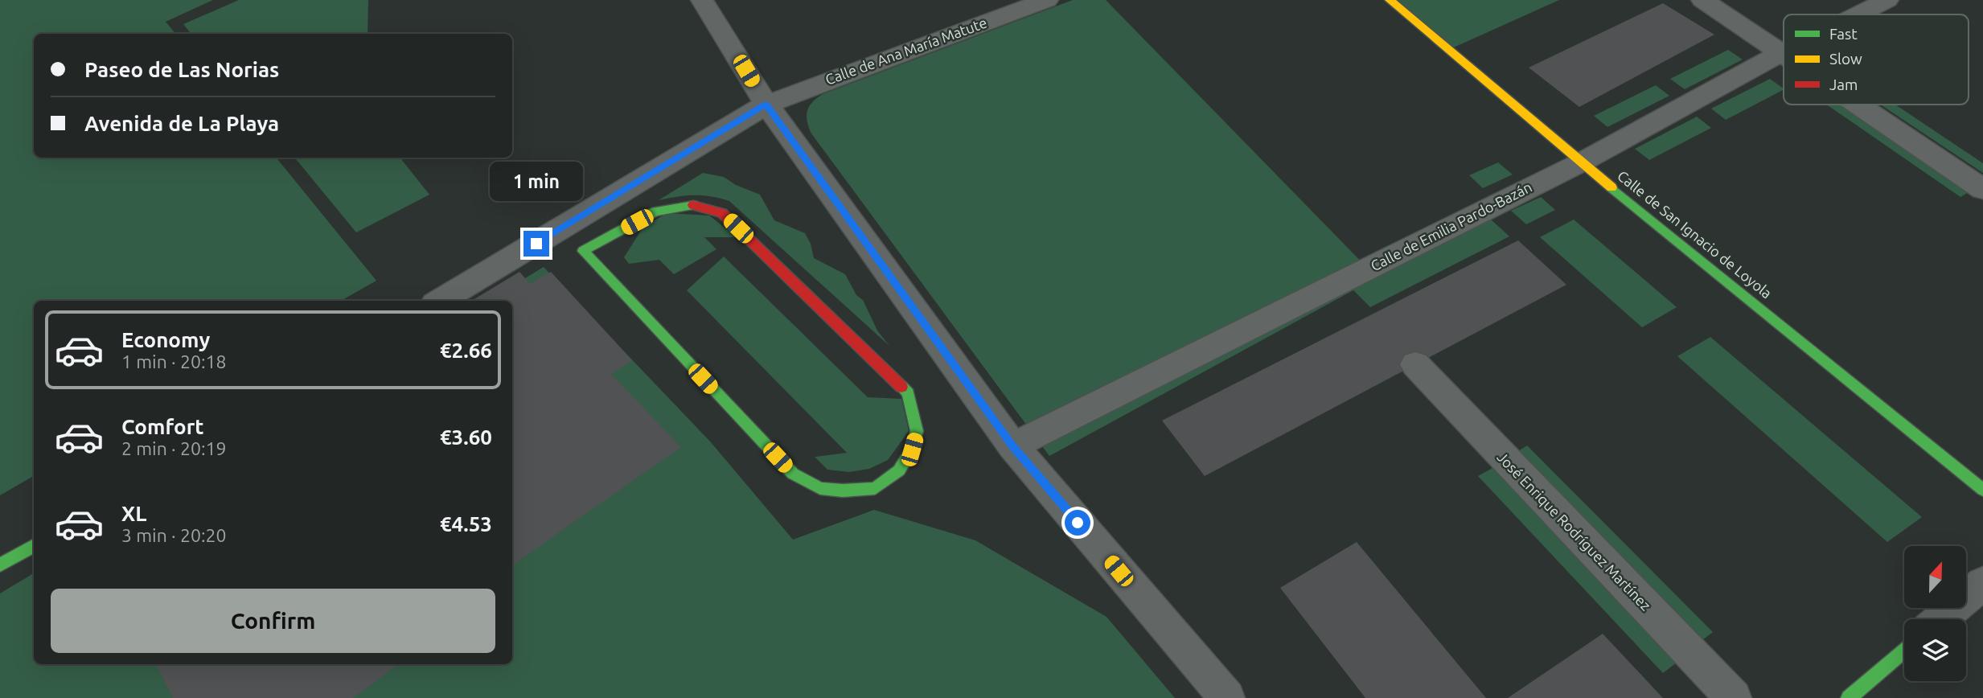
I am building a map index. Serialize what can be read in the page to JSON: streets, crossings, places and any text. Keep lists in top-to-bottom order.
{
  "streets": {
    "street": [
      "Calle de Ana María Matute",
      "Calle de Emilia Pardo-Bazán",
      "Calle de San Ignacio de Loyola",
      "José Enrique Rodríguez Martínez"
    ]
  },
  "crossings": [
    ["Calle de Emilia Pardo-Bazán", "Calle de San Ignacio de Loyola"]
  ],
  "legend": ["Fast", "Slow", "Jam"],
  "north": "top",
  "page": {
    "banner": ["Paseo de Las Norias", "Avenida de La Playa"],
    "bubble": "1 min",
    "list": [
      {
        "name": "Economy",
        "note": "1 min · 20:18",
        "value": "€2.66"
      },
      {
        "name": "Comfort",
        "note": "2 min · 20:19",
        "value": "€3.60"
      },
      {
        "name": "XL",
        "note": "3 min · 20:20",
        "value": "€4.53"
      }
    ],
    "buttons": "Confirm"
  }
}
